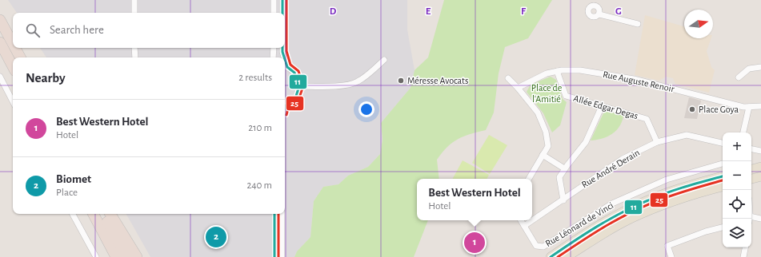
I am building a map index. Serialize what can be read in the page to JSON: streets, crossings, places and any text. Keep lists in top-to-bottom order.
{
  "streets": {
    "street": [
      "Rue Auguste Renoir",
      "Allée Edgar Degas",
      "Rue André Derain",
      "Rue Léonard de Vinci"
    ]
  },
  "crossings": [
    ["Rue Auguste Renoir", "Allée Edgar Degas"],
    ["Allée Edgar Degas", "Rue André Derain"],
    ["Rue André Derain", "Rue Léonard de Vinci"]
  ],
  "parks": ["Place de l'Amitié"],
  "places": ["Méresse Avocats", "Place Goya"],
  "lines": ["transit line 11", "transit line 25"],
  "north": "right",
  "page": {
    "search": "Search here",
    "heading": ["Nearby", "2 results"],
    "list": [
      {
        "mark": "1",
        "name": "Best Western Hotel",
        "note": "Hotel",
        "value": "210 m"
      },
      {
        "mark": "2",
        "name": "Biomet",
        "note": "Place",
        "value": "240 m"
      }
    ],
    "map_buttons": ["+", "−"],
    "popup": ["Best Western Hotel", "Hotel"],
    "pins": ["2", "1"]
  },
  "grid": {
    "columns": [
      "D",
      "E",
      "F",
      "G"
    ]
  }
}
